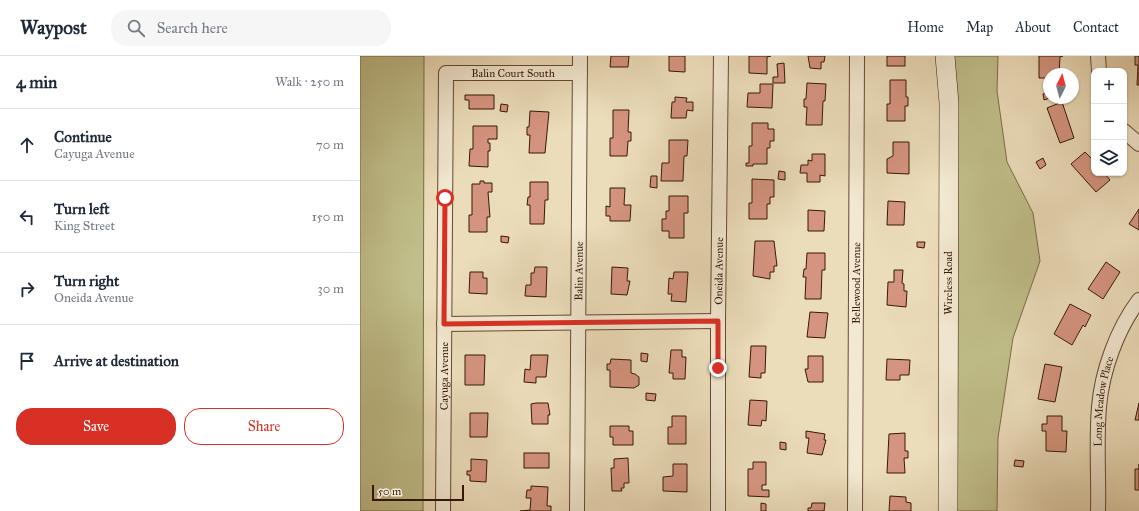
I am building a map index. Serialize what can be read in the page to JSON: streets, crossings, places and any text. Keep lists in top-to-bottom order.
{
  "streets": {
    "main road": ["Wireless Road"],
    "street": [
      "Balin Court South",
      "Oneida Avenue",
      "Balin Avenue",
      "Bellewood Avenue",
      "Cayuga Avenue",
      "Long Meadow Place"
    ]
  },
  "crossings": [
    ["Balin Court South", "Balin Avenue"],
    ["Balin Court South", "Cayuga Avenue"]
  ],
  "scale_bar": "50 m",
  "north": "top",
  "page": {
    "header": "Waypost",
    "search": "Search here",
    "nav": [
      "Home",
      "Map",
      "About",
      "Contact"
    ],
    "heading": ["4 min", "Walk · 250 m"],
    "map_buttons": ["+", "−"],
    "list": [
      ["Continue", "Cayuga Avenue", "70 m"],
      ["Turn left", "King Street", "150 m"],
      ["Turn right", "Oneida Avenue", "30 m"],
      "Arrive at destination"
    ],
    "buttons": ["Save", "Share"],
    "scale": "50 m"
  }
}
